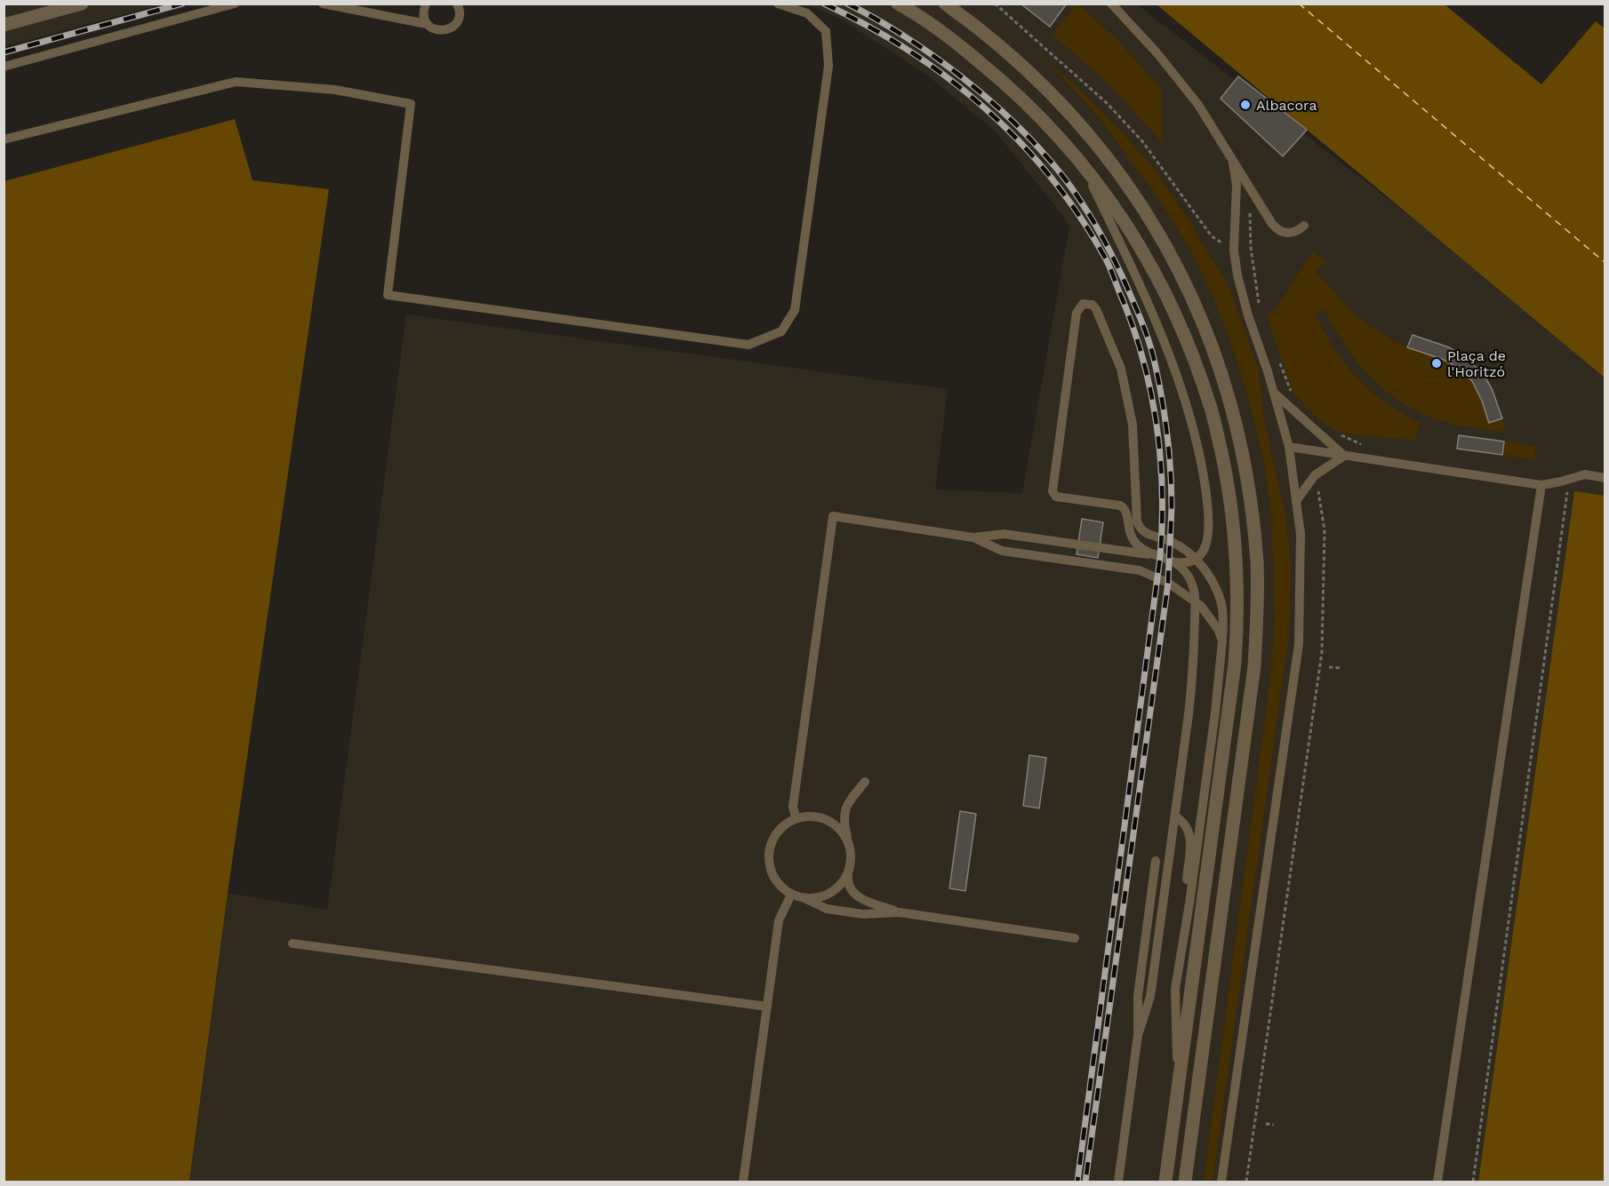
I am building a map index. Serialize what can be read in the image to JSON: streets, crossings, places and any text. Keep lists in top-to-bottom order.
{
  "places": ["Albacora", "Plaça de l'Horitzó"]
}
